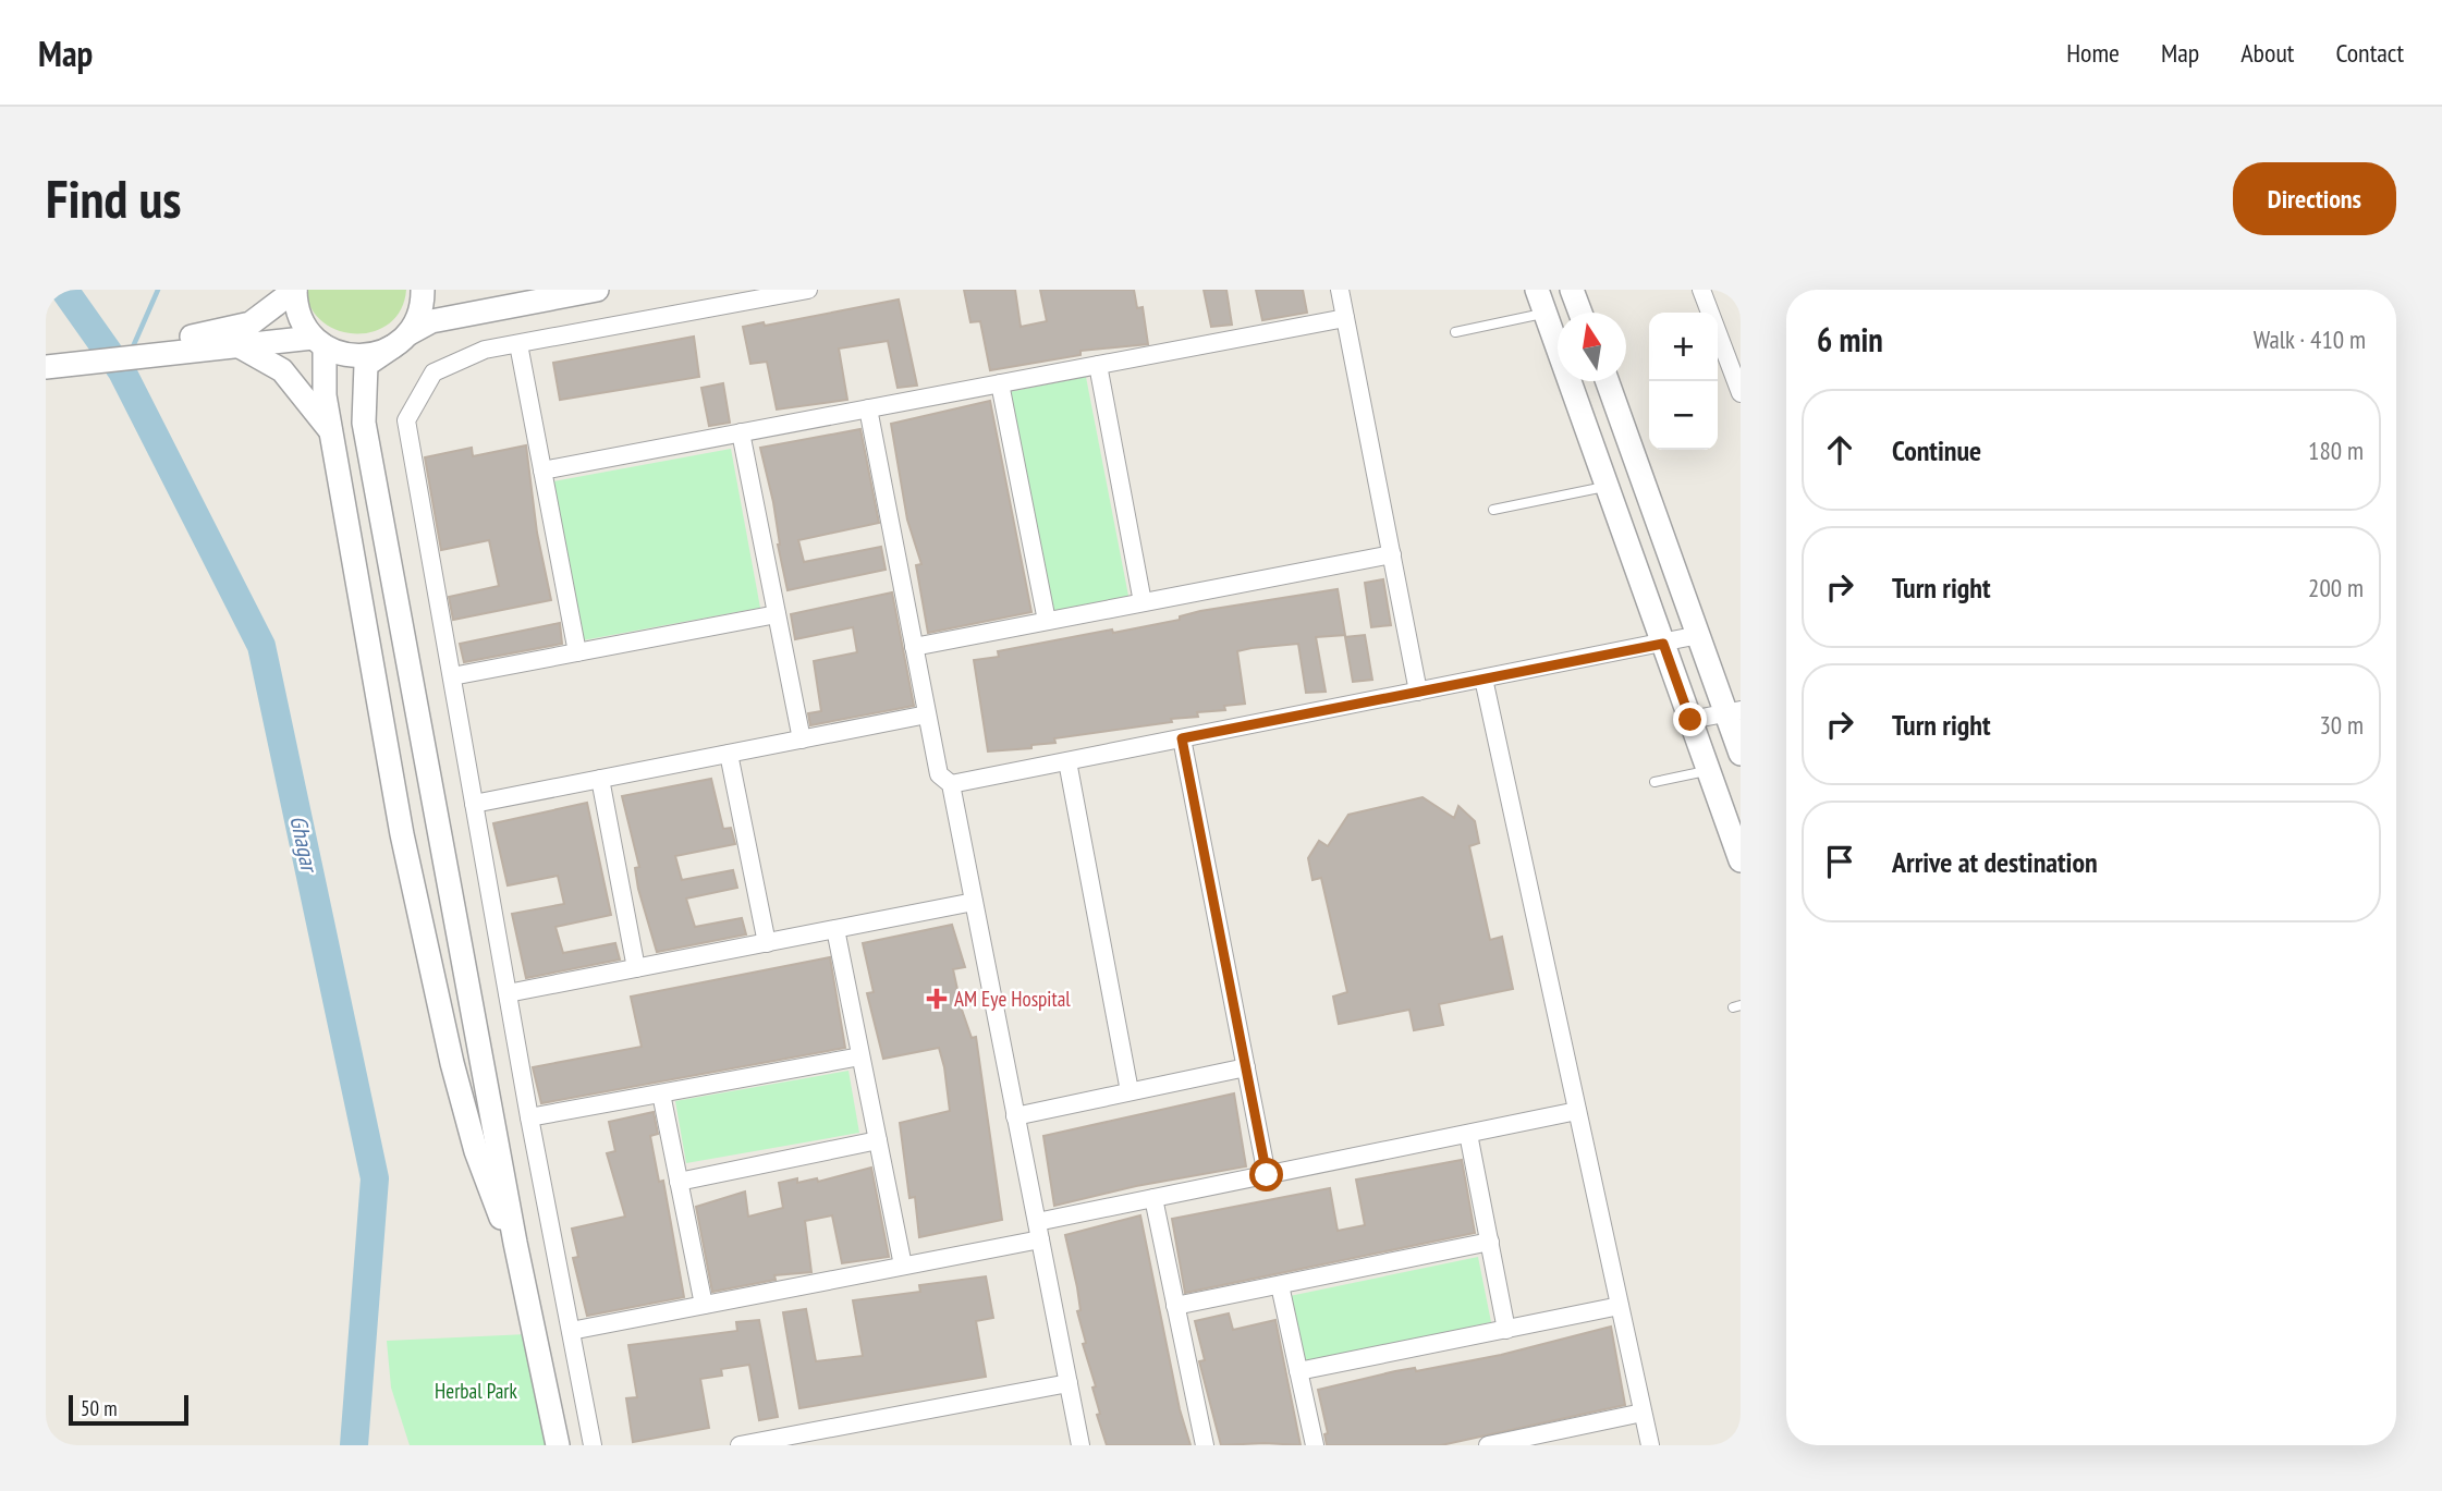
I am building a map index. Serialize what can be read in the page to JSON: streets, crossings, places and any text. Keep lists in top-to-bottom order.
{
  "water": ["Ghagar"],
  "parks": ["Herbal Park"],
  "places": {
    "health": ["AM Eye Hospital"]
  },
  "scale_bar": "50 m",
  "north": "top",
  "page": {
    "header": "Map",
    "nav": [
      "Home",
      "Map",
      "About",
      "Contact"
    ],
    "buttons": "Directions",
    "title": "Find us",
    "heading": ["6 min", "Walk · 410 m"],
    "map_buttons": ["+", "−"],
    "list": [
      ["Continue", "180 m"],
      ["Turn right", "200 m"],
      ["Turn right", "30 m"],
      "Arrive at destination"
    ],
    "scale": "50 m"
  }
}
